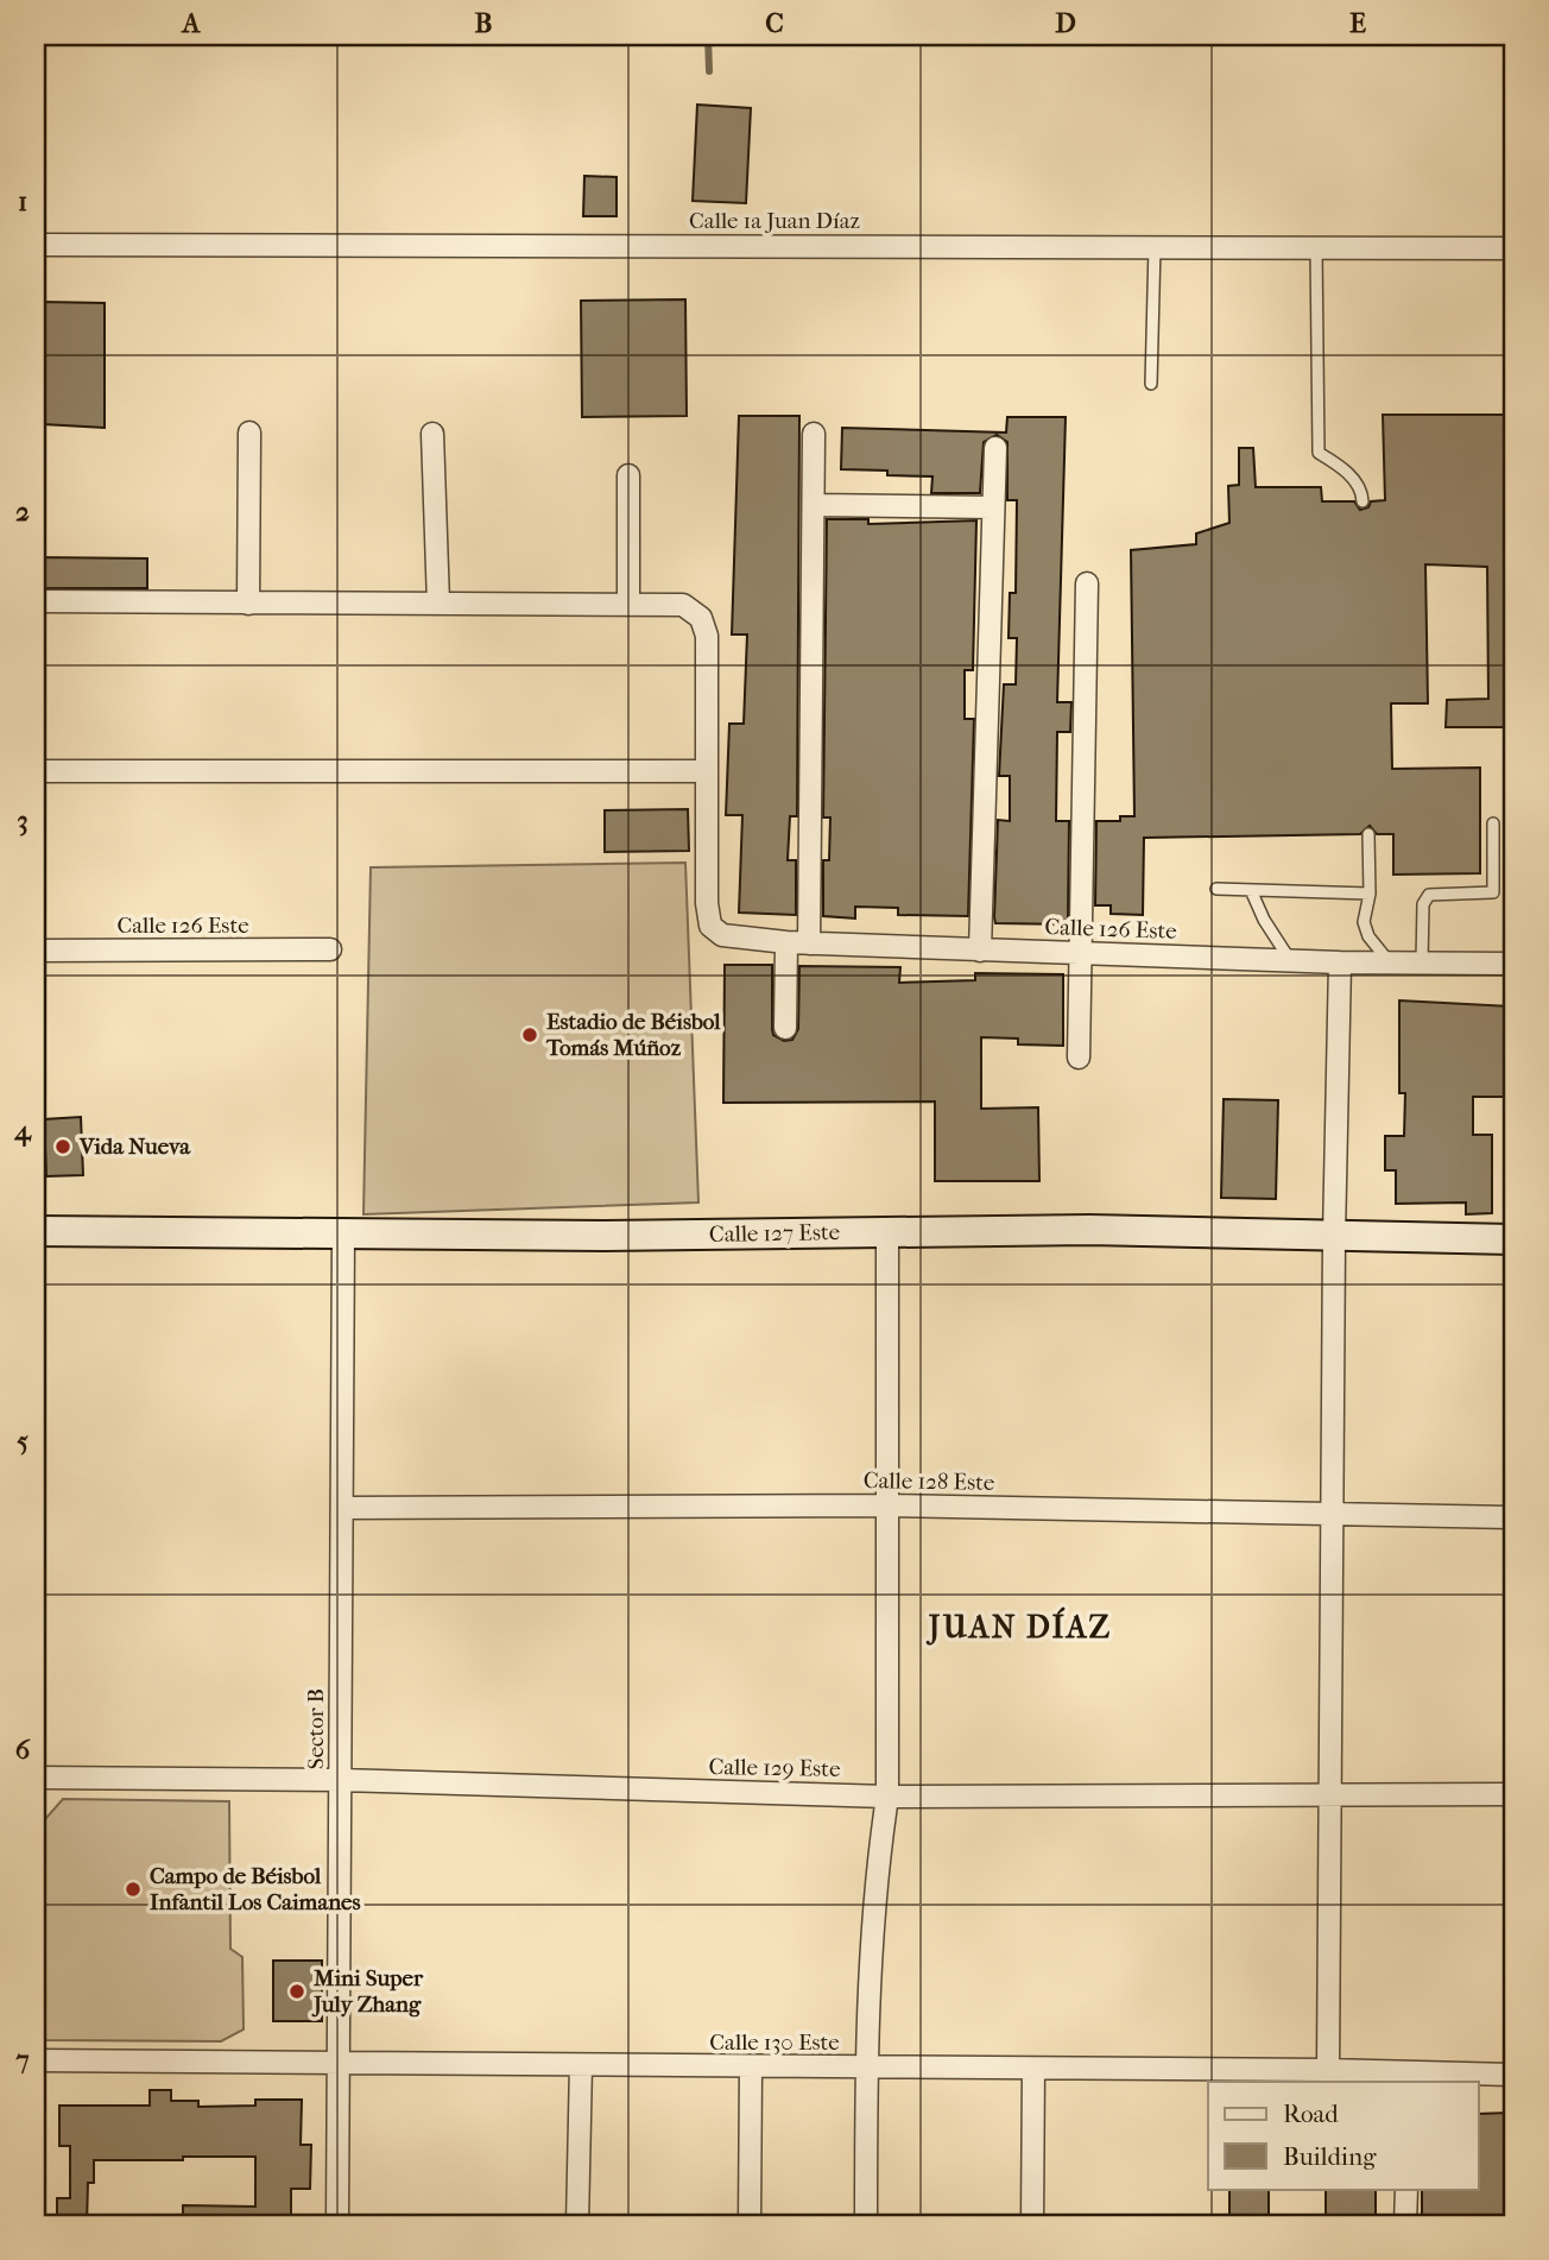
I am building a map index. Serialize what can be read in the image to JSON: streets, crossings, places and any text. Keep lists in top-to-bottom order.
{
  "streets": {
    "street": [
      "Calle 1a Juan Díaz",
      "Calle 126 Este",
      "Calle 127 Este",
      "Calle 128 Este",
      "Sector B",
      "Calle 129 Este",
      "Calle 130 Este"
    ]
  },
  "crossings": [
    ["Calle 127 Este", "Sector B"],
    ["Calle 128 Este", "Sector B"],
    ["Sector B", "Calle 129 Este"],
    ["Sector B", "Calle 130 Este"]
  ],
  "districts": ["JUAN DÍAZ"],
  "places": [
    "Estadio de Béisbol Tomás Múñoz",
    "Vida Nueva",
    "Campo de Béisbol Infantil Los Caimanes",
    "Mini Super July Zhang"
  ],
  "legend": ["Road", "Building"],
  "grid": {
    "columns": [
      "A",
      "B",
      "C",
      "D",
      "E"
    ],
    "rows": [
      "1",
      "2",
      "3",
      "4",
      "5",
      "6",
      "7"
    ]
  }
}
